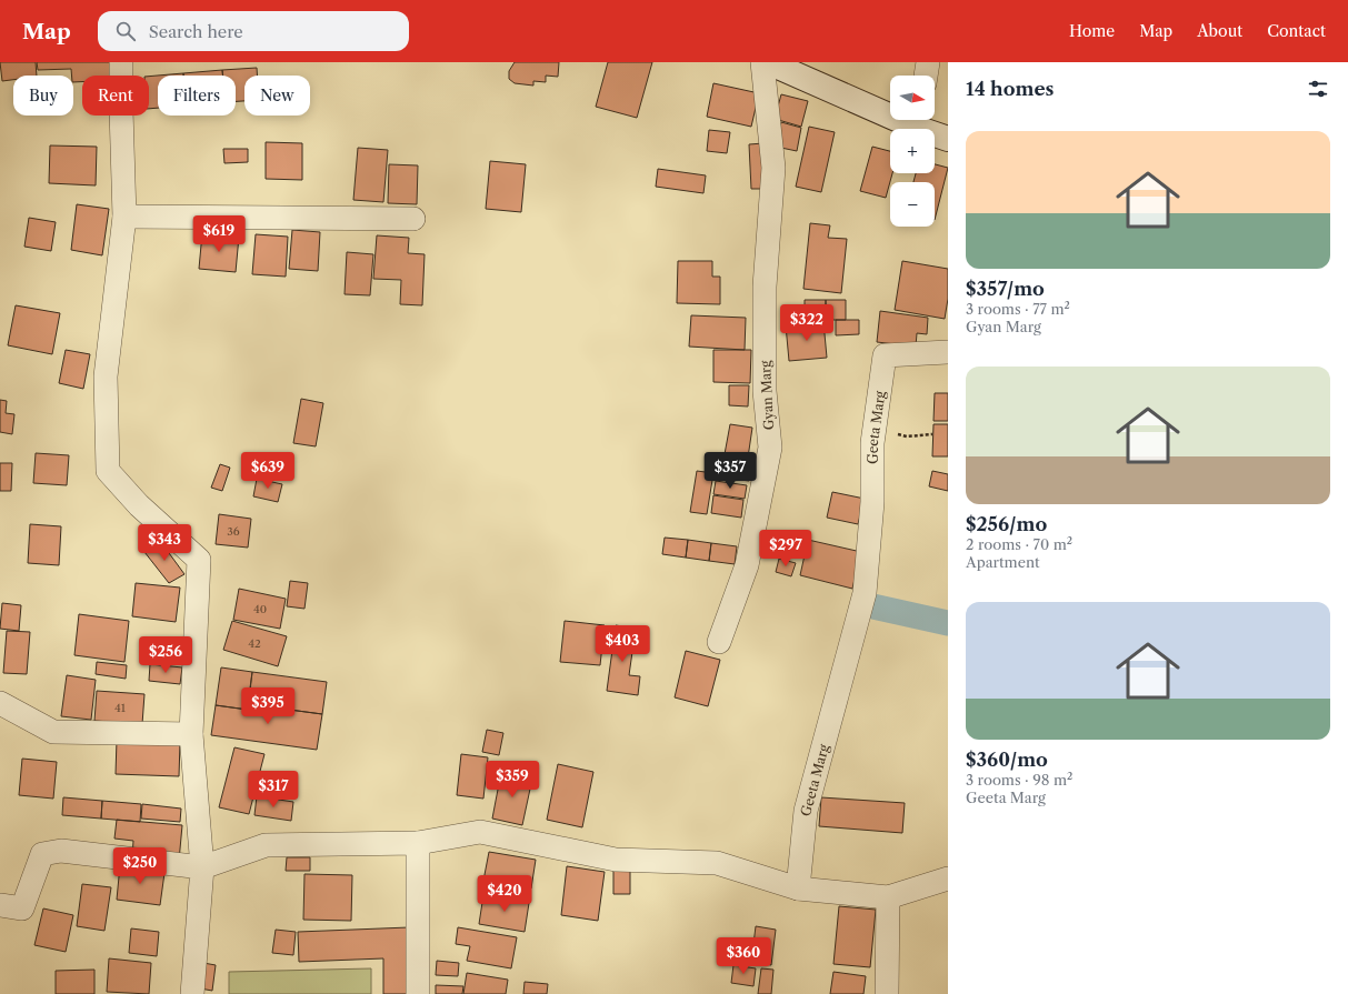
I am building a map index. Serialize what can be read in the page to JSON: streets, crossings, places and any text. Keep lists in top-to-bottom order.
{
  "streets": {
    "street": ["Gyan Marg", "Geeta Marg"]
  },
  "house_numbers": [
    "36",
    "40",
    "42",
    "41"
  ],
  "north": "right",
  "page": {
    "header": "Map",
    "search": "Search here",
    "nav": [
      "Home",
      "Map",
      "About",
      "Contact"
    ],
    "heading": "14 homes",
    "map_buttons": ["+", "−"],
    "chip": [
      "Buy",
      "Rent",
      "Filters",
      "New"
    ],
    "list": [
      {
        "name": "$357/mo",
        "note": "3 rooms · 77 m² · Gyan Marg"
      },
      {
        "name": "$256/mo",
        "note": "2 rooms · 70 m² · Apartment"
      },
      {
        "name": "$360/mo",
        "note": "3 rooms · 98 m² · Geeta Marg"
      }
    ],
    "price": [
      "$619",
      "$322",
      "$639",
      "$357",
      "$343",
      "$297",
      "$403",
      "$256",
      "$395",
      "$359",
      "$317",
      "$250",
      "$420",
      "$360"
    ]
  }
}
